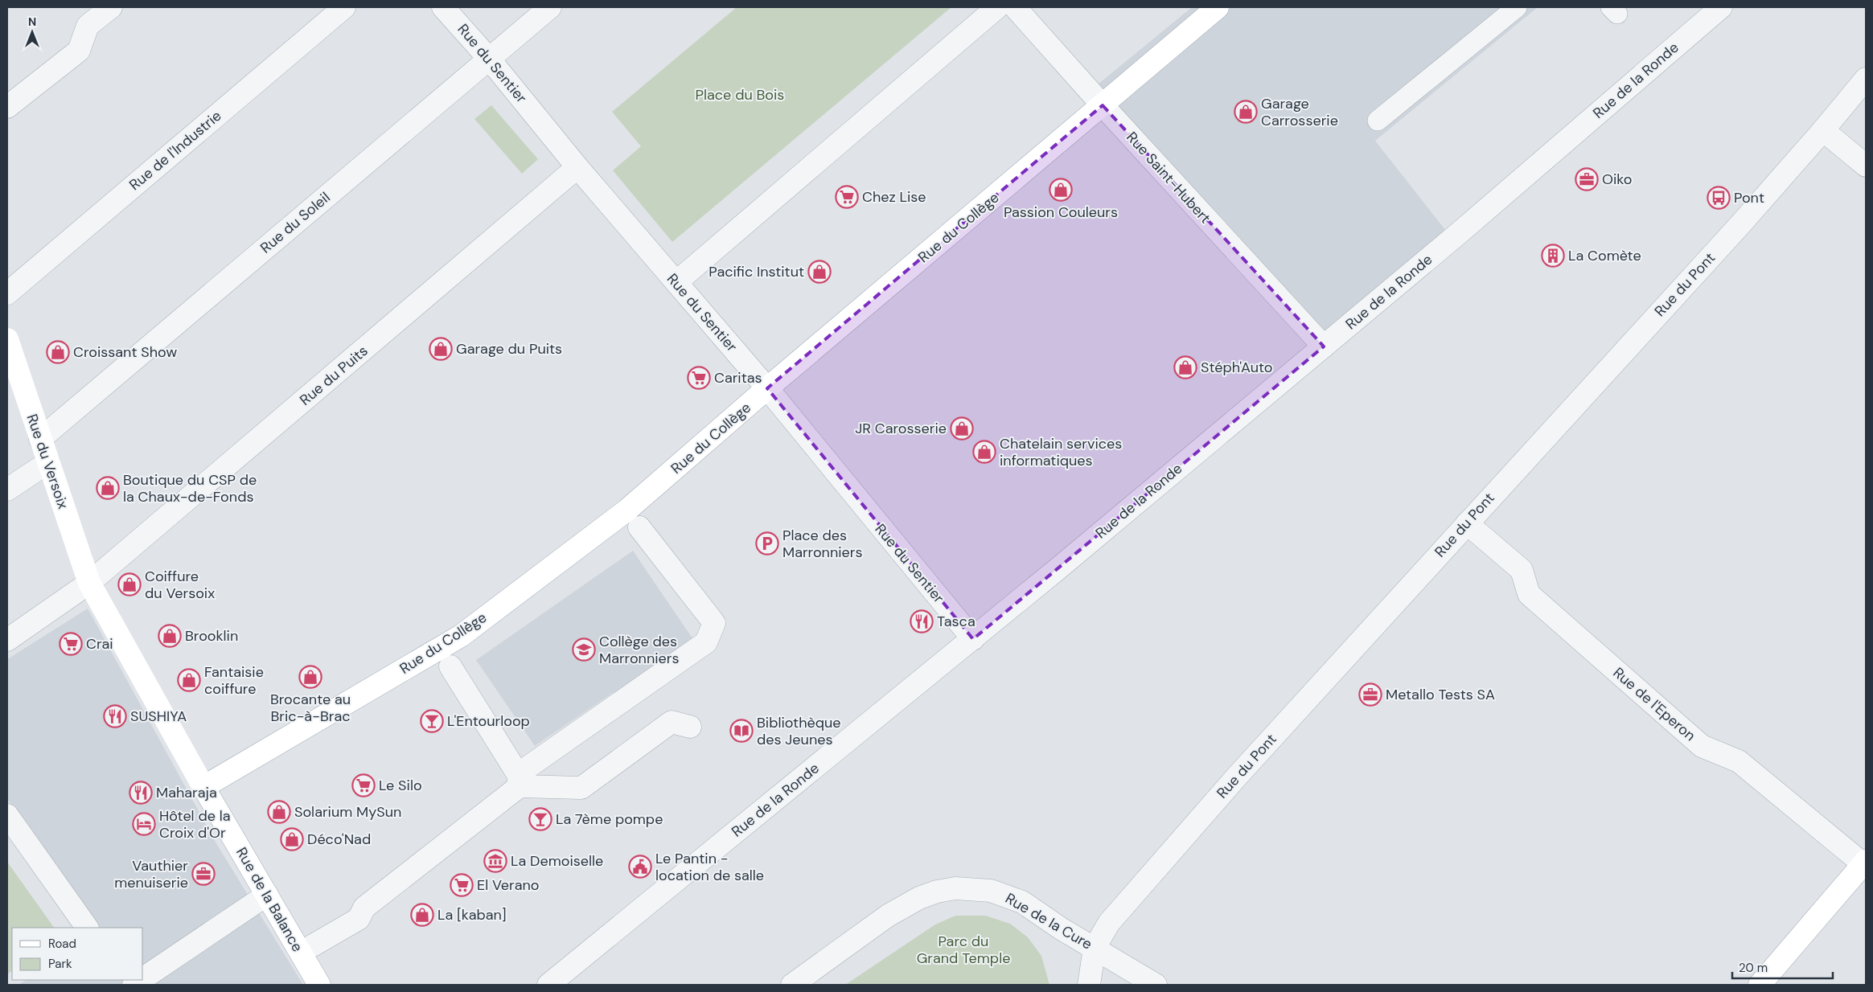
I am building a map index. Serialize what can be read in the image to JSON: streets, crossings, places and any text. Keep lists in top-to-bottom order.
{
  "streets": {
    "main road": ["Rue du Collège", "Rue du Versoix", "Rue de la Balance"],
    "street": [
      "Rue du Sentier",
      "Rue de la Ronde",
      "Rue de l'Industrie",
      "Rue Saint-Hubert",
      "Rue du Soleil",
      "Rue du Pont",
      "Rue du Puits",
      "Rue de l'Eperon",
      "Rue de la Cure"
    ]
  },
  "crossings": [
    ["Rue du Sentier", "Rue de la Ronde"],
    ["Rue du Sentier", "Rue du Soleil"],
    ["Rue du Sentier", "Rue du Collège"],
    ["Rue du Sentier", "Rue du Puits"],
    ["Rue de la Ronde", "Rue Saint-Hubert"],
    ["Rue Saint-Hubert", "Rue du Collège"],
    ["Rue du Soleil", "Rue du Versoix"],
    ["Rue du Collège", "Rue de la Balance"],
    ["Rue du Pont", "Rue de l'Eperon"],
    ["Rue du Pont", "Rue de la Cure"],
    ["Rue du Puits", "Rue du Versoix"],
    ["Rue du Puits", "Rue de la Balance"],
    ["Rue du Versoix", "Rue de la Balance"]
  ],
  "parks": ["Place du Bois", "Parc du Grand Temple"],
  "places": {
    "shop": [
      "Garage Carrosserie",
      "Passion Couleurs",
      "Pacific Institut",
      "Garage du Puits",
      "Croissant Show",
      "Stéph'Auto",
      "JR Carosserie",
      "Chatelain services informatiques",
      "Boutique du CSP de la Chaux-de-Fonds",
      "Coiffure du Versoix",
      "Brooklin",
      "Brocante au Bric-à-Brac",
      "Fantaisie coiffure",
      "Solarium MySun",
      "Déco'Nad",
      "La [kaban]"
    ],
    "office": ["Oiko", "Metallo Tests SA", "Vauthier menuiserie"],
    "supermarket": [
      "Chez Lise",
      "Caritas",
      "Crai",
      "Le Silo",
      "El Verano"
    ],
    "bus stop": ["Pont"],
    "building": ["La Comète"],
    "parking": ["Place des Marronniers"],
    "restaurant": ["Tasca", "SUSHIYA", "Maharaja"],
    "school or university": ["Collège des Marronniers"],
    "bar": ["L'Entourloop", "La 7ème pompe"],
    "library": ["Bibliothèque des Jeunes"],
    "hotel": ["Hôtel de la Croix d'Or"],
    "museum": ["La Demoiselle"],
    "public building": ["Le Pantin - location de salle"]
  },
  "legend": ["Road", "Park"],
  "scale_bar": "20 m",
  "north": "top"
}
